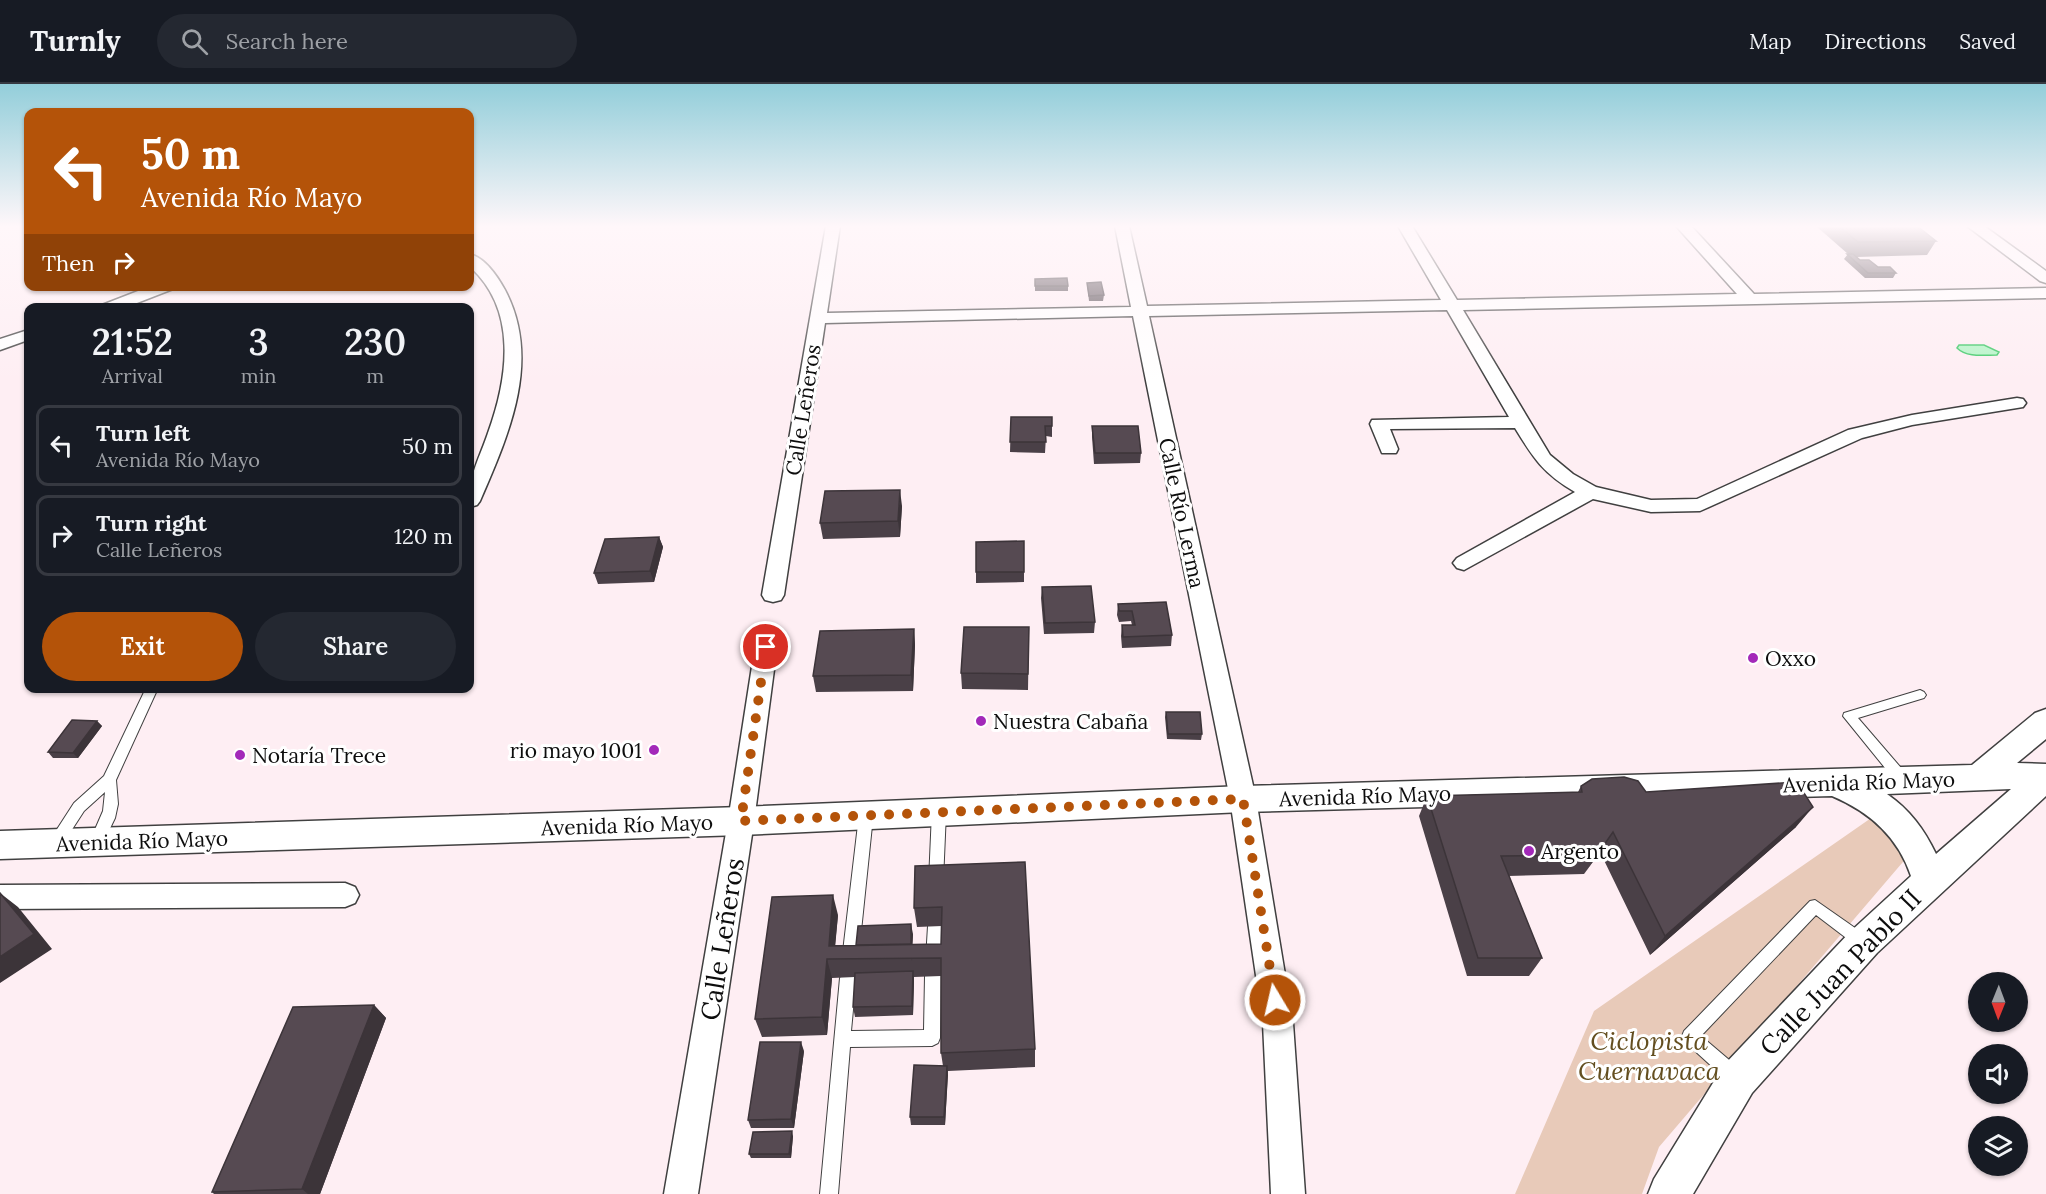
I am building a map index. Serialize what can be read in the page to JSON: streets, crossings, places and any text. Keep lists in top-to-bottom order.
{
  "streets": {
    "street": [
      "Calle Leñeros",
      "Calle Río Lerma",
      "Avenida Río Mayo",
      "Calle Juan Pablo II"
    ]
  },
  "crossings": [
    ["Calle Leñeros", "Avenida Río Mayo"],
    ["Calle Río Lerma", "Avenida Río Mayo"],
    ["Avenida Río Mayo", "Calle Juan Pablo II"]
  ],
  "parks": ["Ciclopista Cuernavaca"],
  "places": [
    "Oxxo",
    "Nuestra Cabaña",
    "rio mayo 1001",
    "Notaría Trece",
    "Argento"
  ],
  "north": "bottom",
  "page": {
    "header": "Turnly",
    "search": "Search here",
    "nav": ["Map", "Directions", "Saved"],
    "turn": ["50 m", "Avenida Río Mayo"],
    "then": "Then",
    "eta": [
      "21:52",
      "Arrival",
      "3",
      "min",
      "230",
      "m"
    ],
    "list": [
      {
        "name": "Turn left",
        "note": "Avenida Río Mayo",
        "value": "50 m"
      },
      {
        "name": "Turn right",
        "note": "Calle Leñeros",
        "value": "120 m"
      }
    ],
    "buttons": ["Exit", "Share"]
  }
}
